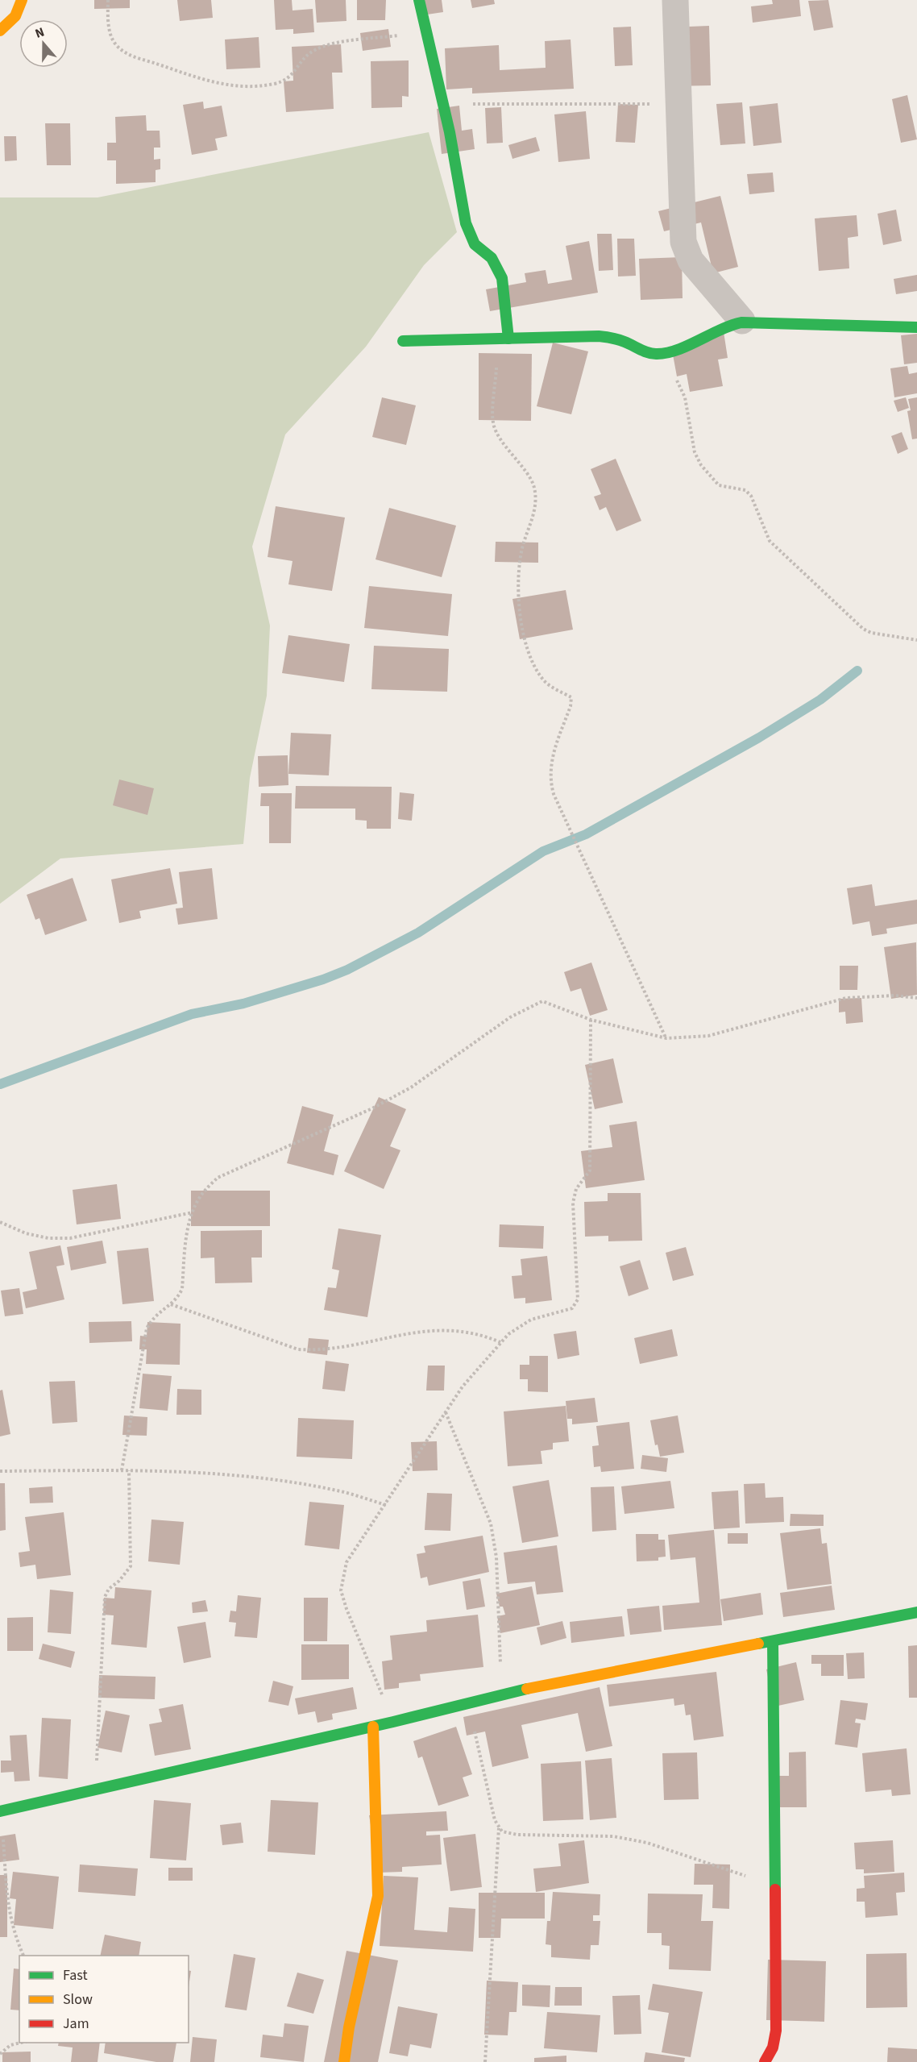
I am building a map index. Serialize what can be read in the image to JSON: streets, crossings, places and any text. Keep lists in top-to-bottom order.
{
  "legend": ["Fast", "Slow", "Jam"],
  "north": "top"
}
